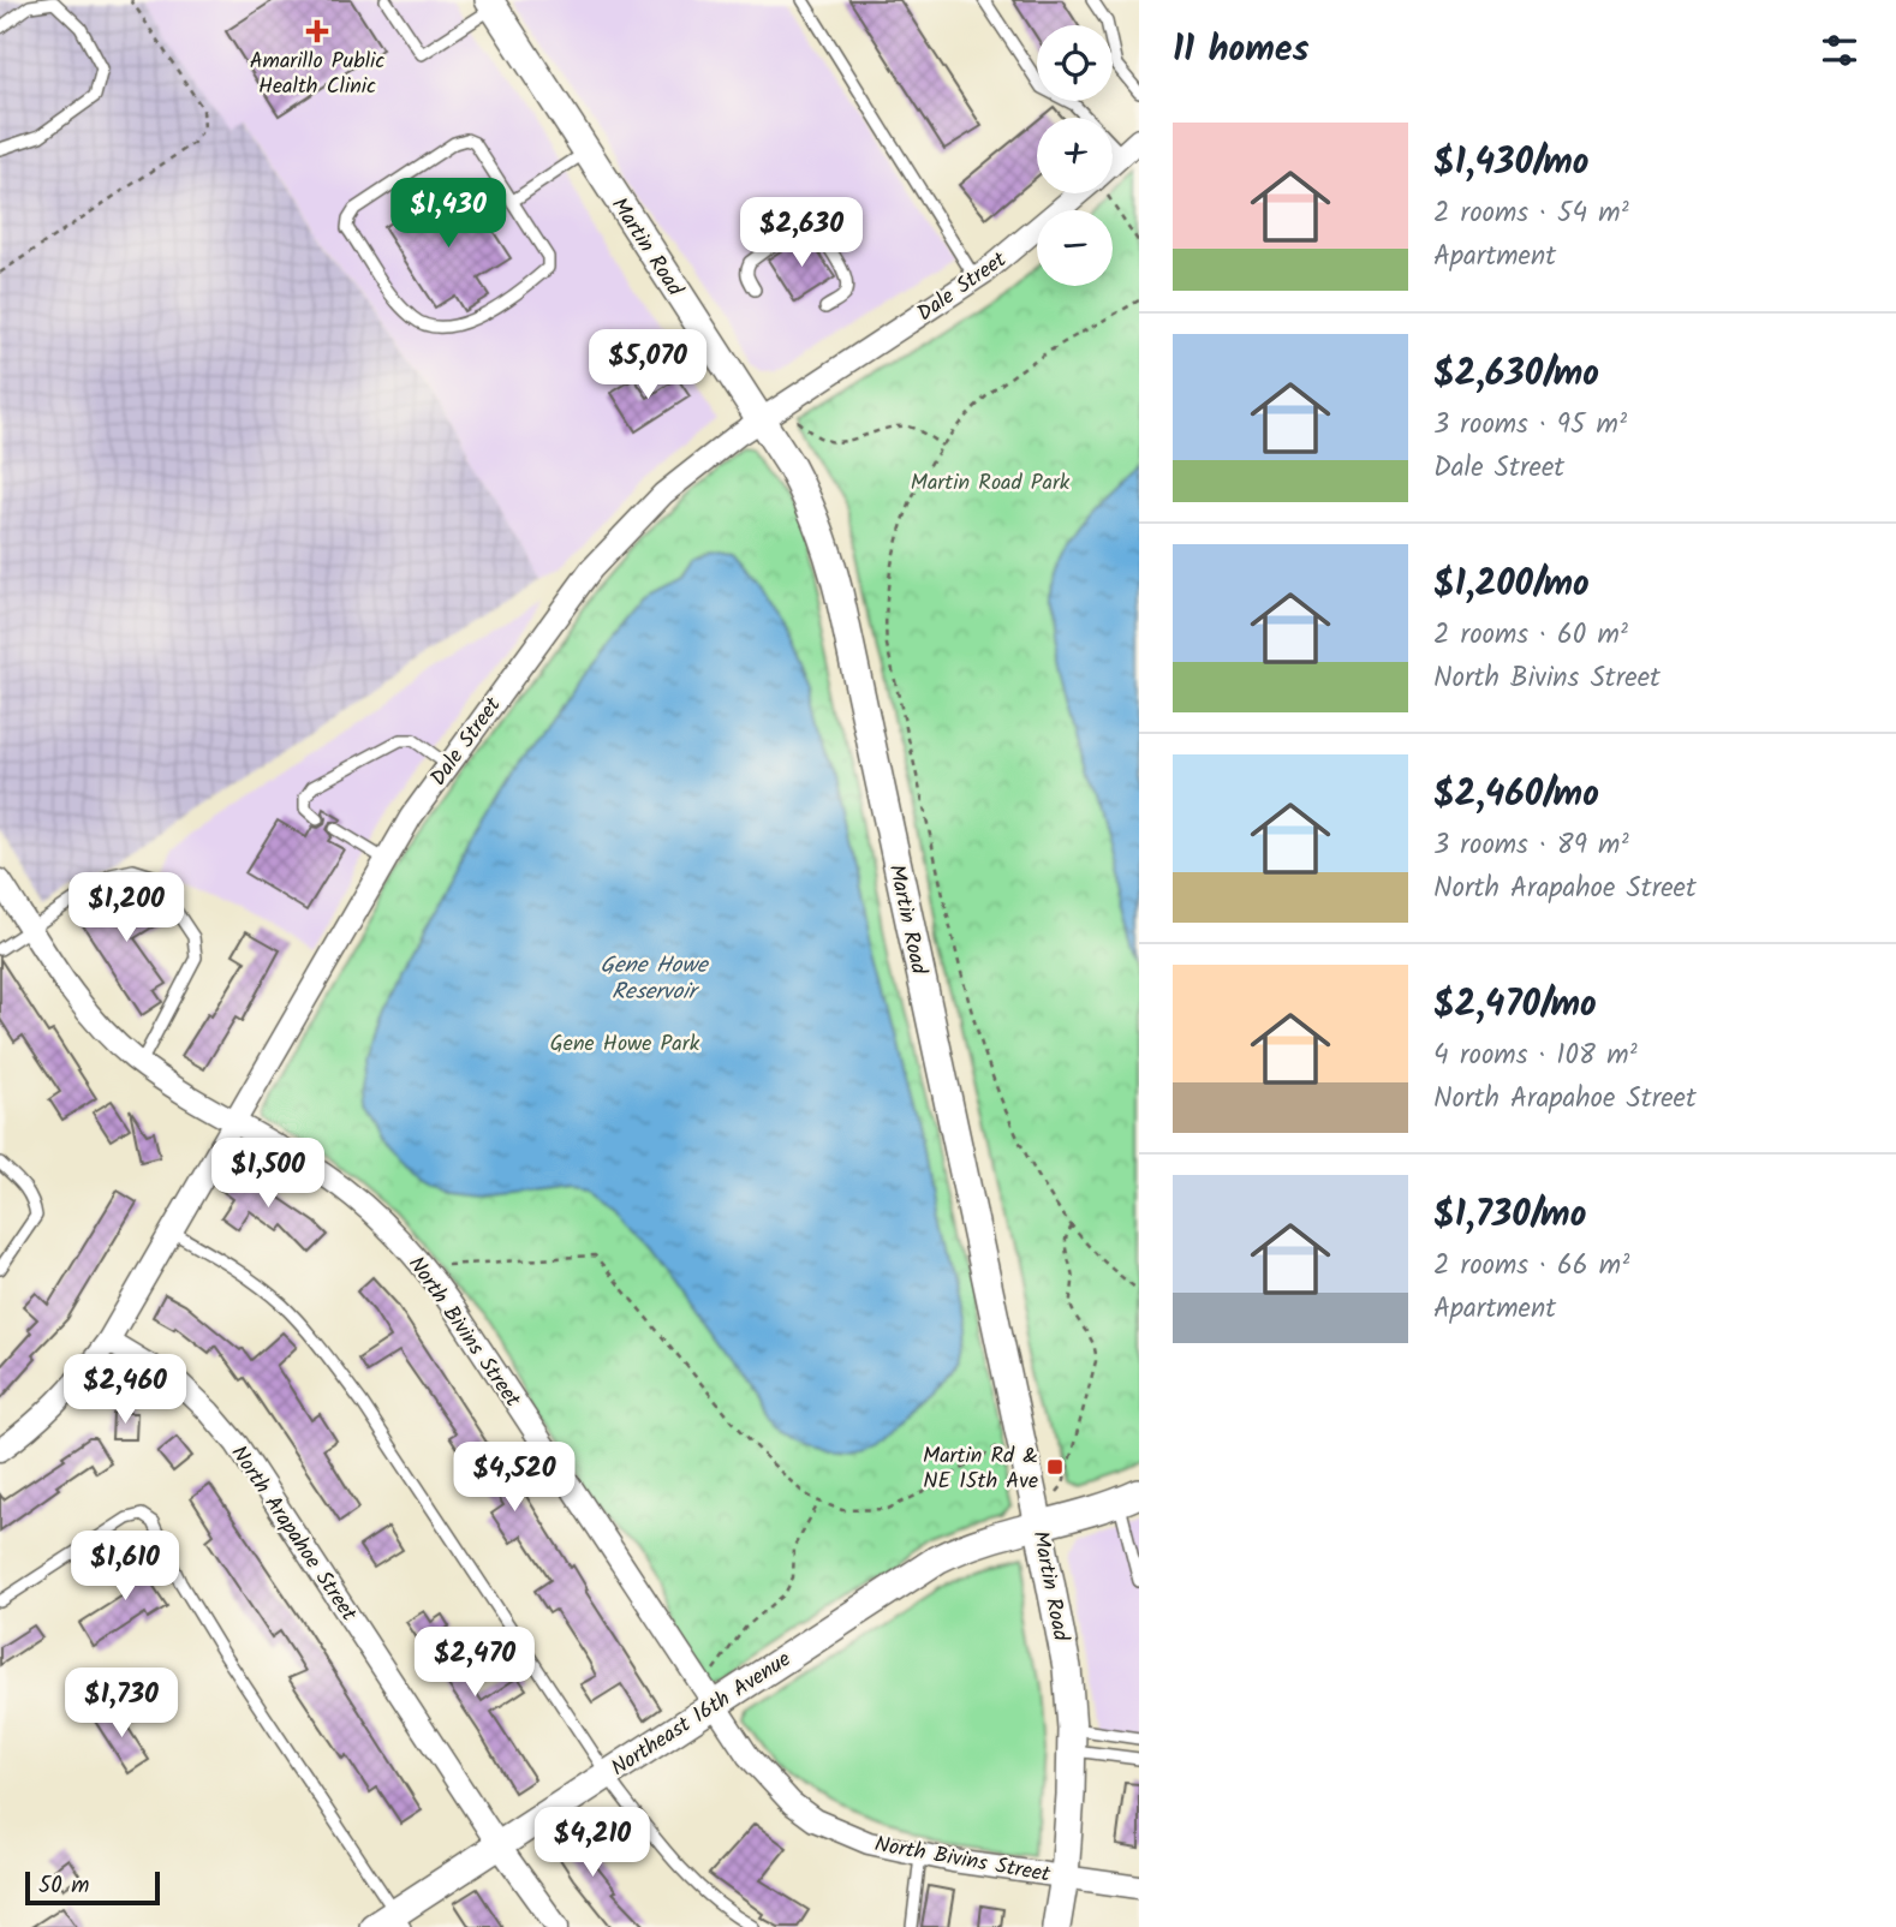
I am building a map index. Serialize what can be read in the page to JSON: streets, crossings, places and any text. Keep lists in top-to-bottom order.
{
  "streets": {
    "street": [
      "Martin Road",
      "Dale Street",
      "North Bivins Street",
      "North Arapahoe Street",
      "Northeast 16th Avenue"
    ]
  },
  "crossings": [
    ["Martin Road", "Dale Street"],
    ["Martin Road", "North Bivins Street"],
    ["Martin Road", "Northeast 16th Avenue"],
    ["Dale Street", "North Bivins Street"],
    ["Dale Street", "North Arapahoe Street"],
    ["North Bivins Street", "Northeast 16th Avenue"],
    ["North Arapahoe Street", "Northeast 16th Avenue"]
  ],
  "water": ["Gene Howe Reservoir"],
  "parks": ["Martin Road Park", "Gene Howe Park"],
  "places": {
    "health": ["Amarillo Public Health Clinic"],
    "transit": ["Martin Rd & NE 15th Ave"]
  },
  "scale_bar": "50 m",
  "page": {
    "heading": "11 homes",
    "map_buttons": ["+", "−"],
    "list": [
      {
        "name": "$1,430/mo",
        "note": "2 rooms · 54 m² · Apartment"
      },
      {
        "name": "$2,630/mo",
        "note": "3 rooms · 95 m² · Dale Street"
      },
      {
        "name": "$1,200/mo",
        "note": "2 rooms · 60 m² · North Bivins Street"
      },
      {
        "name": "$2,460/mo",
        "note": "3 rooms · 89 m² · North Arapahoe Street"
      },
      {
        "name": "$2,470/mo",
        "note": "4 rooms · 108 m² · North Arapahoe Street"
      },
      {
        "name": "$1,730/mo",
        "note": "2 rooms · 66 m² · Apartment"
      }
    ],
    "price": [
      "$1,430",
      "$2,630",
      "$5,070",
      "$1,200",
      "$1,500",
      "$2,460",
      "$4,520",
      "$1,610",
      "$2,470",
      "$1,730",
      "$4,210"
    ],
    "scale": "50 m"
  }
}
